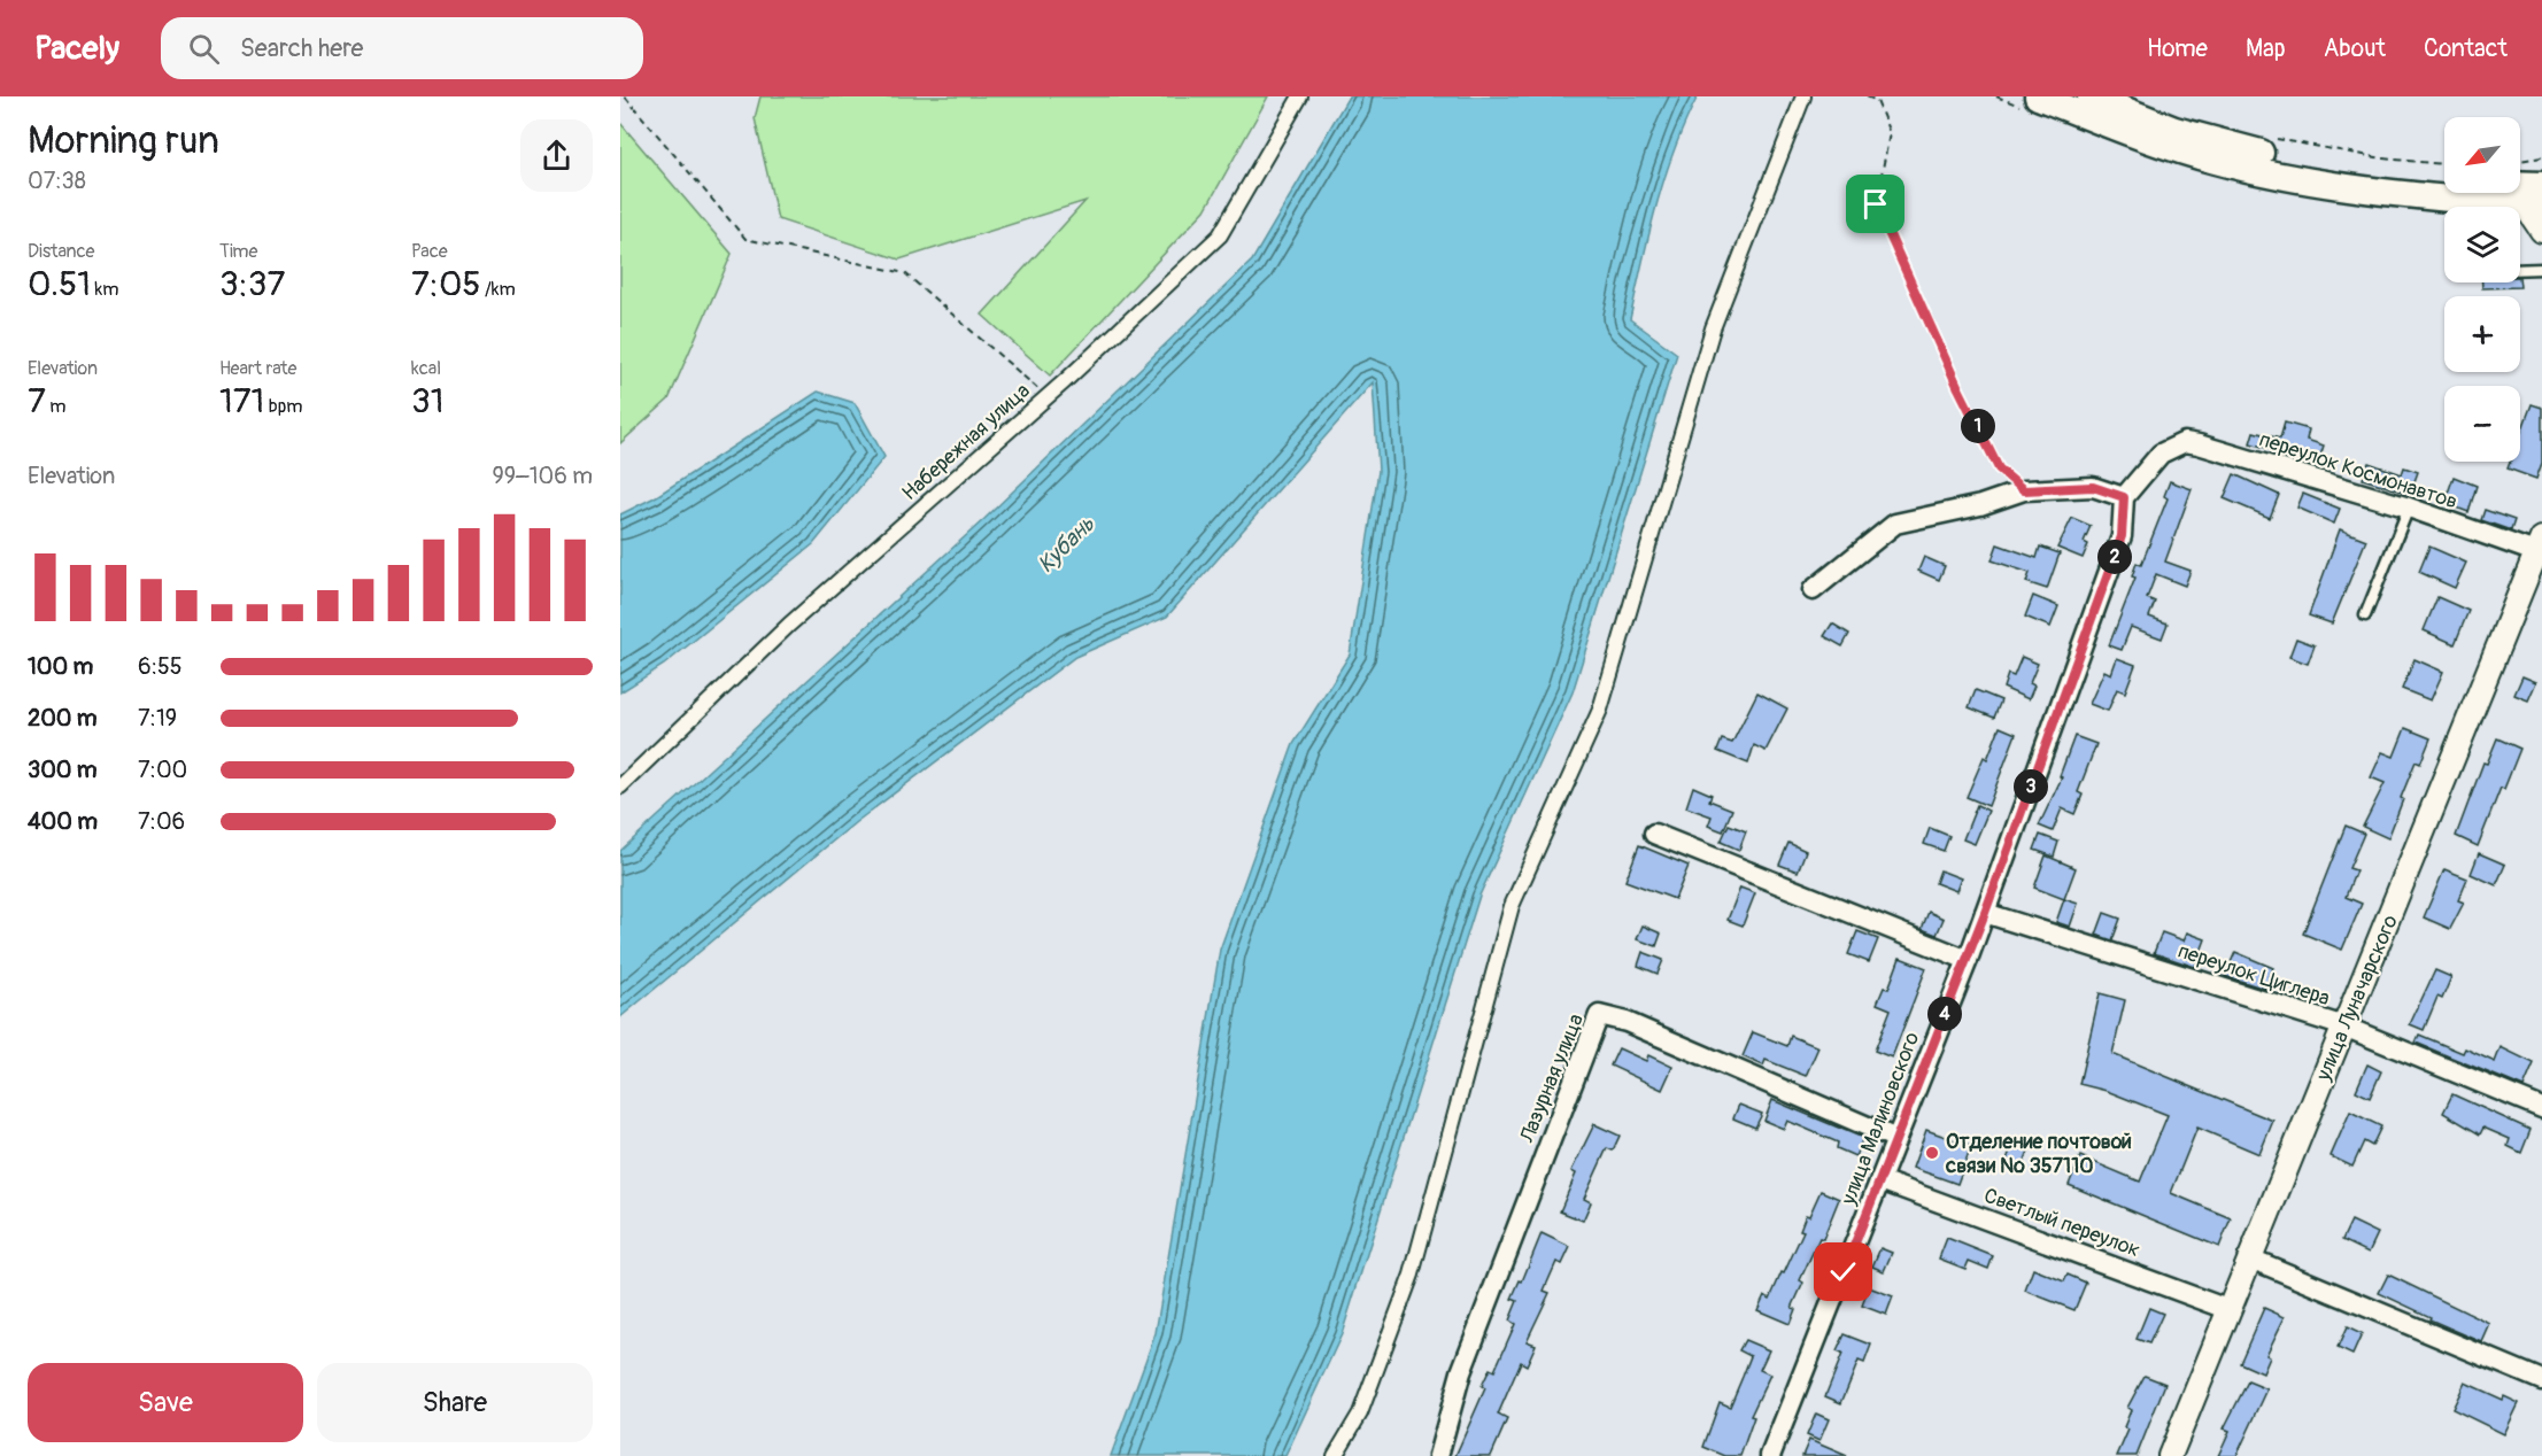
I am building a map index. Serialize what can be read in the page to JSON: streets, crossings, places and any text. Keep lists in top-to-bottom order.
{
  "streets": {
    "street": [
      "Набережная улица",
      "переулок Космонавтов",
      "переулок Циглера",
      "улица Луначарского",
      "Лазурная улица",
      "улица Малиновского",
      "Светлый переулок"
    ]
  },
  "crossings": [
    ["переулок Космонавтов", "улица Луначарского"],
    ["переулок Космонавтов", "улица Малиновского"],
    ["переулок Циглера", "улица Луначарского"],
    ["переулок Циглера", "улица Малиновского"],
    ["улица Луначарского", "Светлый переулок"],
    ["Лазурная улица", "улица Малиновского"],
    ["улица Малиновского", "Светлый переулок"]
  ],
  "water": ["Кубань"],
  "places": ["Отделение почтовой связи № 357110"],
  "north": "bottom left",
  "page": {
    "header": "Pacely",
    "search": "Search here",
    "nav": [
      "Home",
      "Map",
      "About",
      "Contact"
    ],
    "heading": ["Morning run", "07:38"],
    "map_buttons": ["+", "−"],
    "stats": [
      ["Distance", "0.51 km"],
      ["Time", "3:37"],
      ["Pace", "7:05 /km"],
      ["Elevation", "7 m"],
      ["Heart rate", "171 bpm"],
      ["kcal", "31"]
    ],
    "pins": [
      "1",
      "2",
      "3",
      "4"
    ],
    "chart": ["Elevation", "99–106 m"],
    "list": [
      {
        "name": "100 m",
        "note": "6:55"
      },
      {
        "name": "200 m",
        "note": "7:19"
      },
      {
        "name": "300 m",
        "note": "7:00"
      },
      {
        "name": "400 m",
        "note": "7:06"
      }
    ],
    "buttons": ["Save", "Share"]
  }
}
